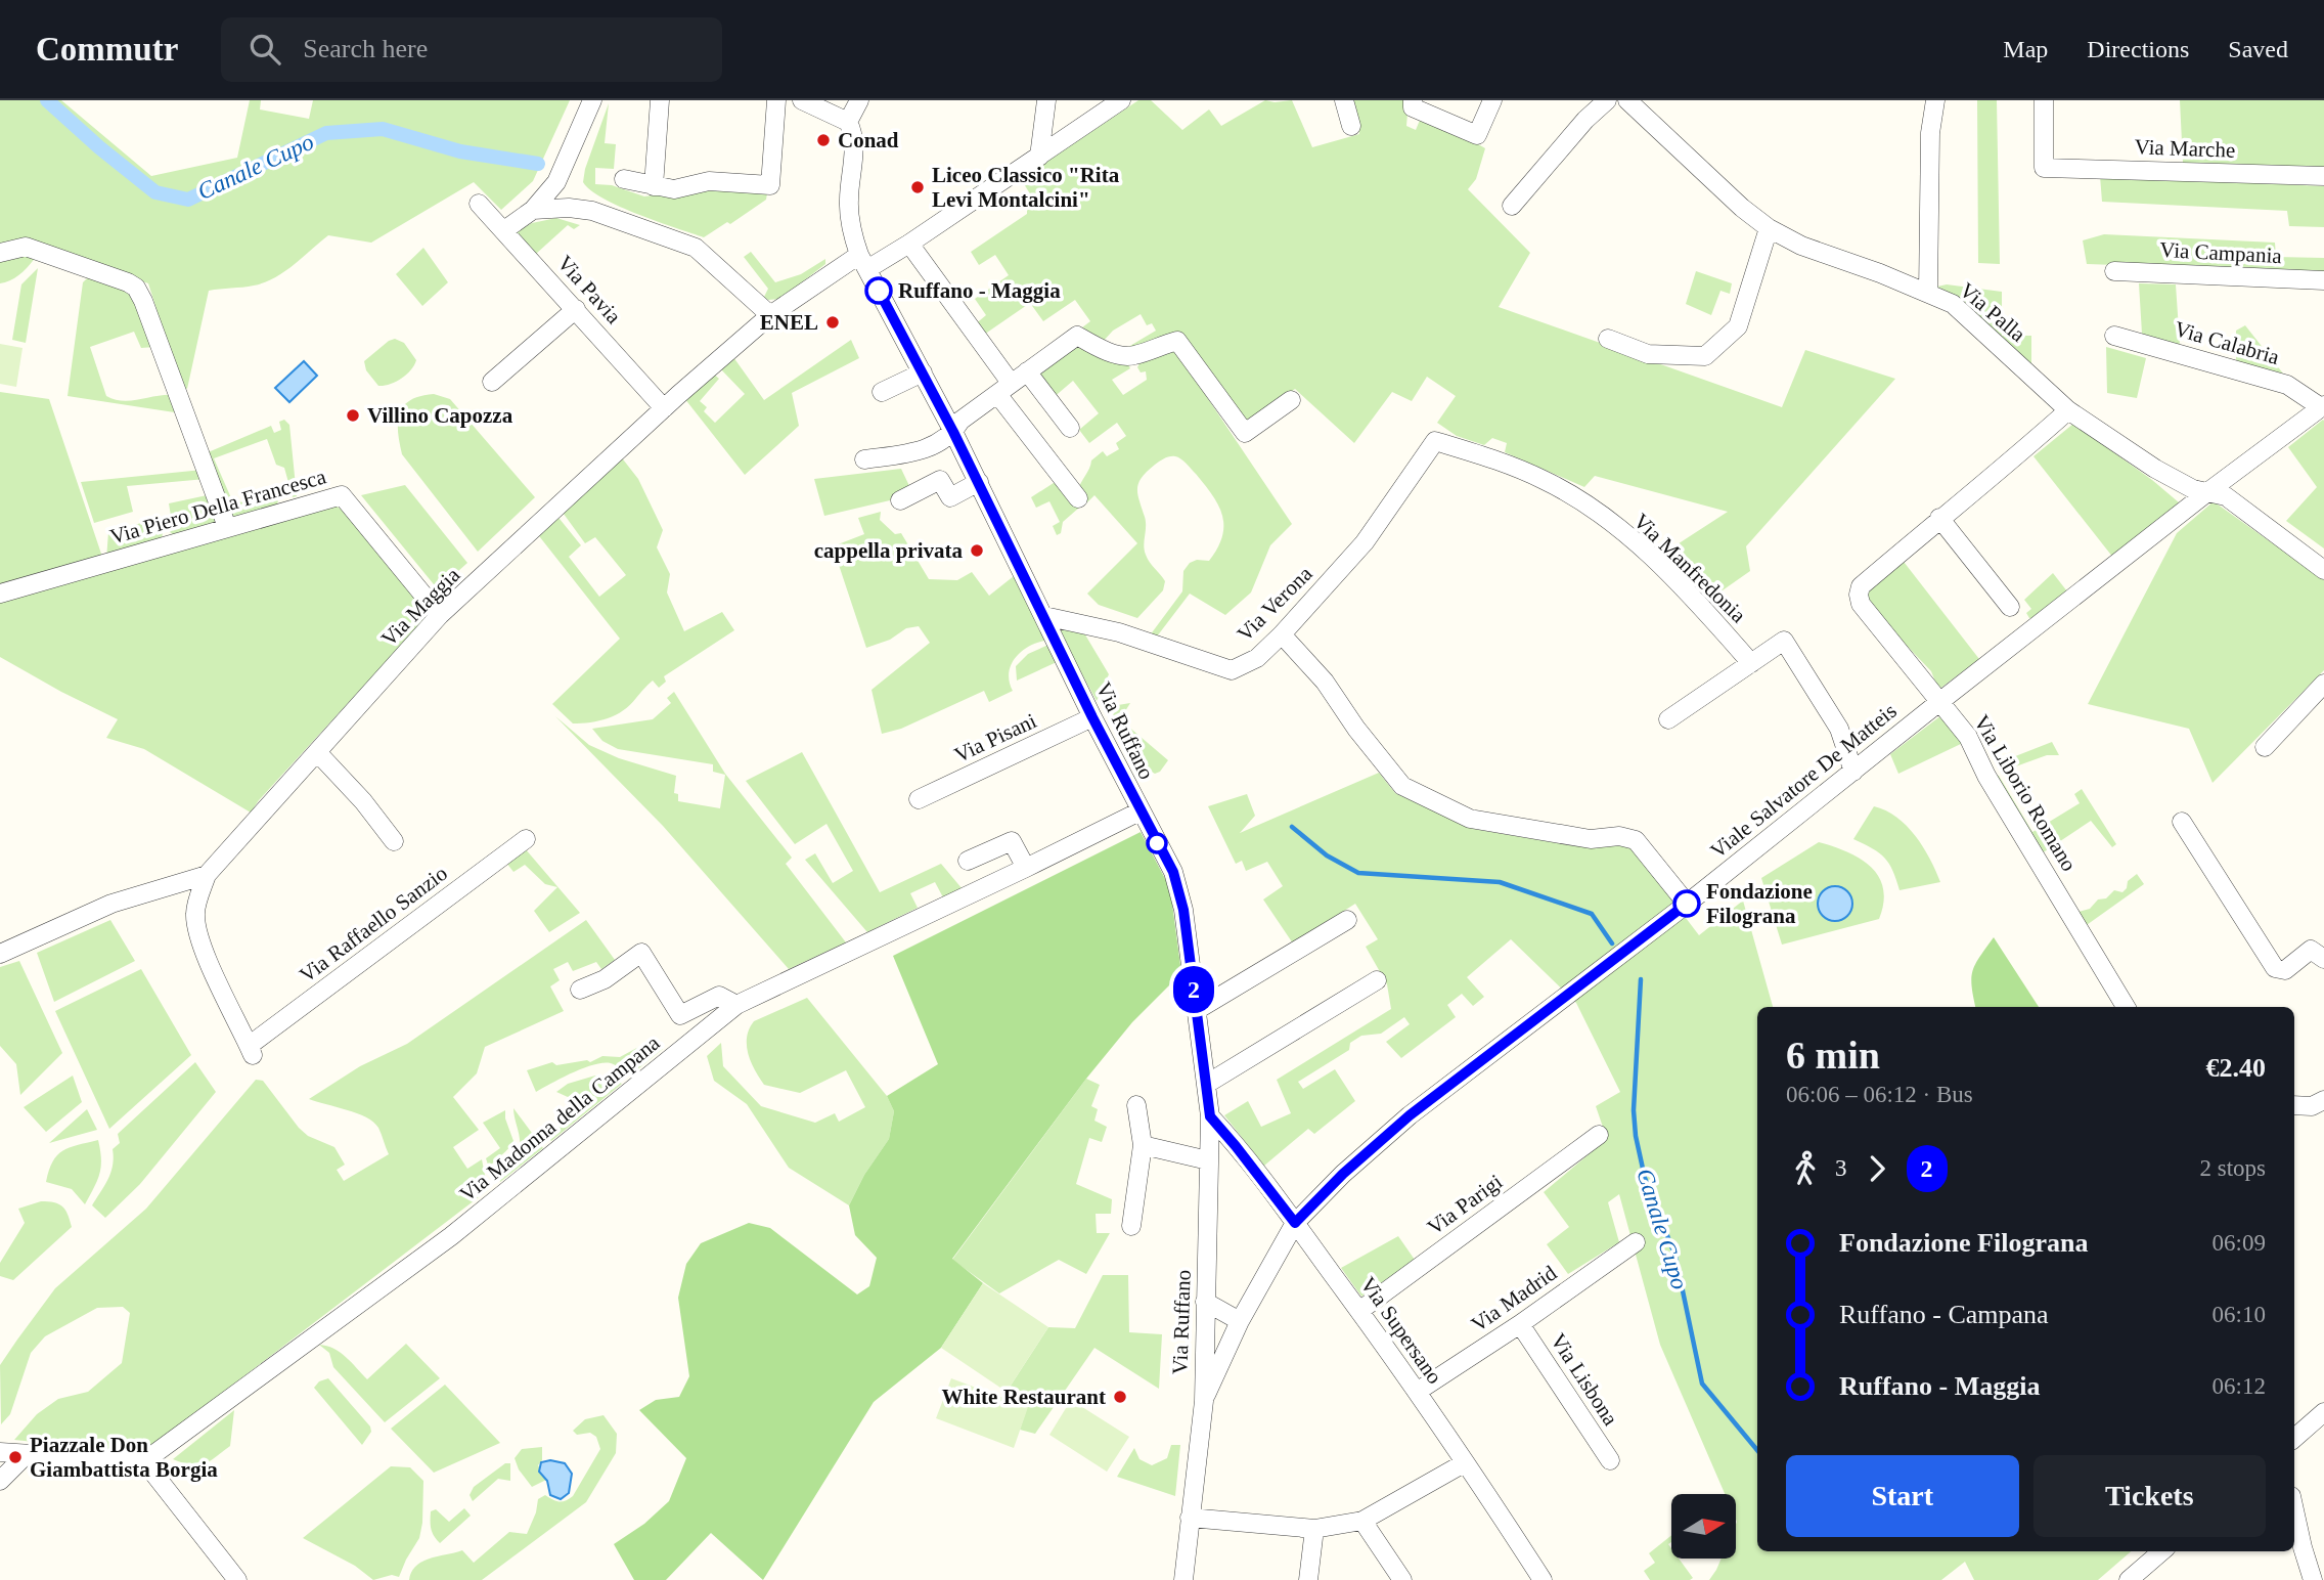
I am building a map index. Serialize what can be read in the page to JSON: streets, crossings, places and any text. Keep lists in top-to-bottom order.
{
  "streets": {
    "street": [
      "Via Marche",
      "Via Campania",
      "Via Pavia",
      "Via Palla",
      "Via Calabria",
      "Via Piero Della Francesca",
      "Via Manfredonia",
      "Via Verona",
      "Via Maggia",
      "Via Ruffano",
      "Via Pisani",
      "Viale Salvatore De Matteis",
      "Via Liborio Romano",
      "Via Raffaello Sanzio",
      "Via Madonna della Campana",
      "Via Parigi",
      "Via Madrid",
      "Via Supersano",
      "Via Lisbona"
    ]
  },
  "crossings": [
    ["Via Pavia", "Via Maggia"],
    ["Via Palla", "Viale Salvatore De Matteis"],
    ["Via Palla", "Via Liborio Romano"],
    ["Via Calabria", "Viale Salvatore De Matteis"],
    ["Via Piero Della Francesca", "Via Maggia"],
    ["Via Manfredonia", "Via Verona"],
    ["Via Verona", "Via Ruffano"],
    ["Via Maggia", "Via Ruffano"],
    ["Via Maggia", "Via Raffaello Sanzio"],
    ["Via Ruffano", "Via Pisani"],
    ["Via Ruffano", "Viale Salvatore De Matteis"],
    ["Via Ruffano", "Via Madonna della Campana"],
    ["Via Ruffano", "Via Supersano"],
    ["Viale Salvatore De Matteis", "Via Liborio Romano"],
    ["Viale Salvatore De Matteis", "Via Supersano"],
    ["Via Parigi", "Via Supersano"],
    ["Via Madrid", "Via Supersano"],
    ["Via Madrid", "Via Lisbona"]
  ],
  "water": ["Canale Cupo"],
  "places": [
    "Conad",
    "Liceo Classico \"Rita Levi Montalcini\"",
    "Ruffano - Maggia",
    "ENEL",
    "Villino Capozza",
    "cappella privata",
    "Fondazione Filograna",
    "White Restaurant",
    "Piazzale Don Giambattista Borgia"
  ],
  "lines": ["bus line 2"],
  "north": "right",
  "page": {
    "header": "Commutr",
    "search": "Search here",
    "nav": ["Map", "Directions", "Saved"],
    "on_map": "2",
    "heading": ["6 min", "06:06 – 06:12 · Bus", "€2.40"],
    "legs": ["3", "2", "2 stops"],
    "list": [
      {
        "name": "Fondazione Filograna",
        "value": "06:09"
      },
      {
        "name": "Ruffano - Campana",
        "value": "06:10"
      },
      {
        "name": "Ruffano - Maggia",
        "value": "06:12"
      }
    ],
    "buttons": ["Start", "Tickets"]
  }
}
